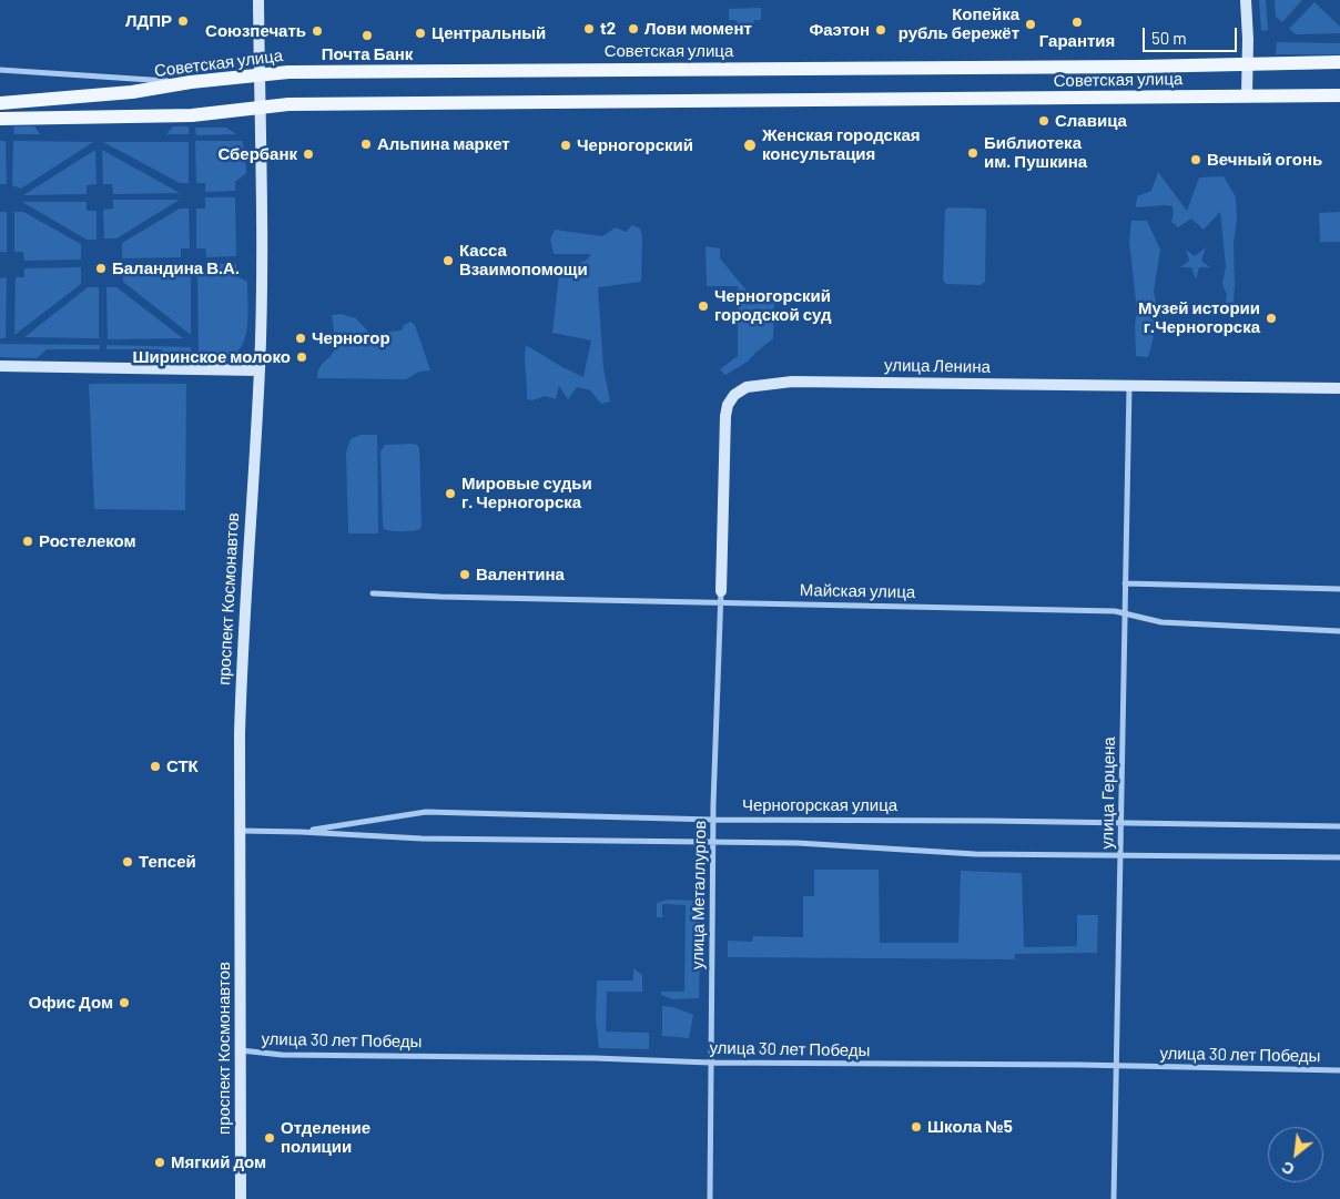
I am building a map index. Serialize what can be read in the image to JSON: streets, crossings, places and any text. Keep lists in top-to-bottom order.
{
  "streets": {
    "main road": ["Советская улица", "улица Ленина", "проспект Космонавтов"],
    "street": [
      "Майская улица",
      "улица Герцена",
      "Черногорская улица",
      "улица Металлургов",
      "улица 30 лет Победы"
    ]
  },
  "crossings": [
    ["Советская улица", "проспект Космонавтов"],
    ["улица Ленина", "Майская улица"],
    ["улица Ленина", "улица Герцена"],
    ["улица Ленина", "улица Металлургов"],
    ["Майская улица", "улица Герцена"],
    ["Майская улица", "улица Металлургов"],
    ["проспект Космонавтов", "Черногорская улица"],
    ["проспект Космонавтов", "улица 30 лет Победы"],
    ["улица Герцена", "Черногорская улица"],
    ["улица Герцена", "улица 30 лет Победы"],
    ["Черногорская улица", "улица Металлургов"],
    ["улица Металлургов", "улица 30 лет Победы"]
  ],
  "places": [
    "ЛДПР",
    "Гарантия",
    "Копейка рубль бережёт",
    "t2",
    "Лови момент",
    "Фаэтон",
    "Союзпечать",
    "Центральный",
    "Почта Банк",
    "Славица",
    "Альпина маркет",
    "Черногорский",
    "Женская городская консультация",
    "Библиотека им. Пушкина",
    "Сбербанк",
    "Вечный огонь",
    "Касса Взаимопомощи",
    "Баландина В.А.",
    "Черногорский городской суд",
    "Музей истории г.Черногорска",
    "Черногор",
    "Ширинское молоко",
    "Мировые судьи г. Черногорска",
    "Ростелеком",
    "Валентина",
    "СТК",
    "Тепсей",
    "Офис Дом",
    "Школа №5",
    "Отделение полиции",
    "Мягкий дом"
  ],
  "scale_bar": "50 m",
  "north": "bottom left"
}
